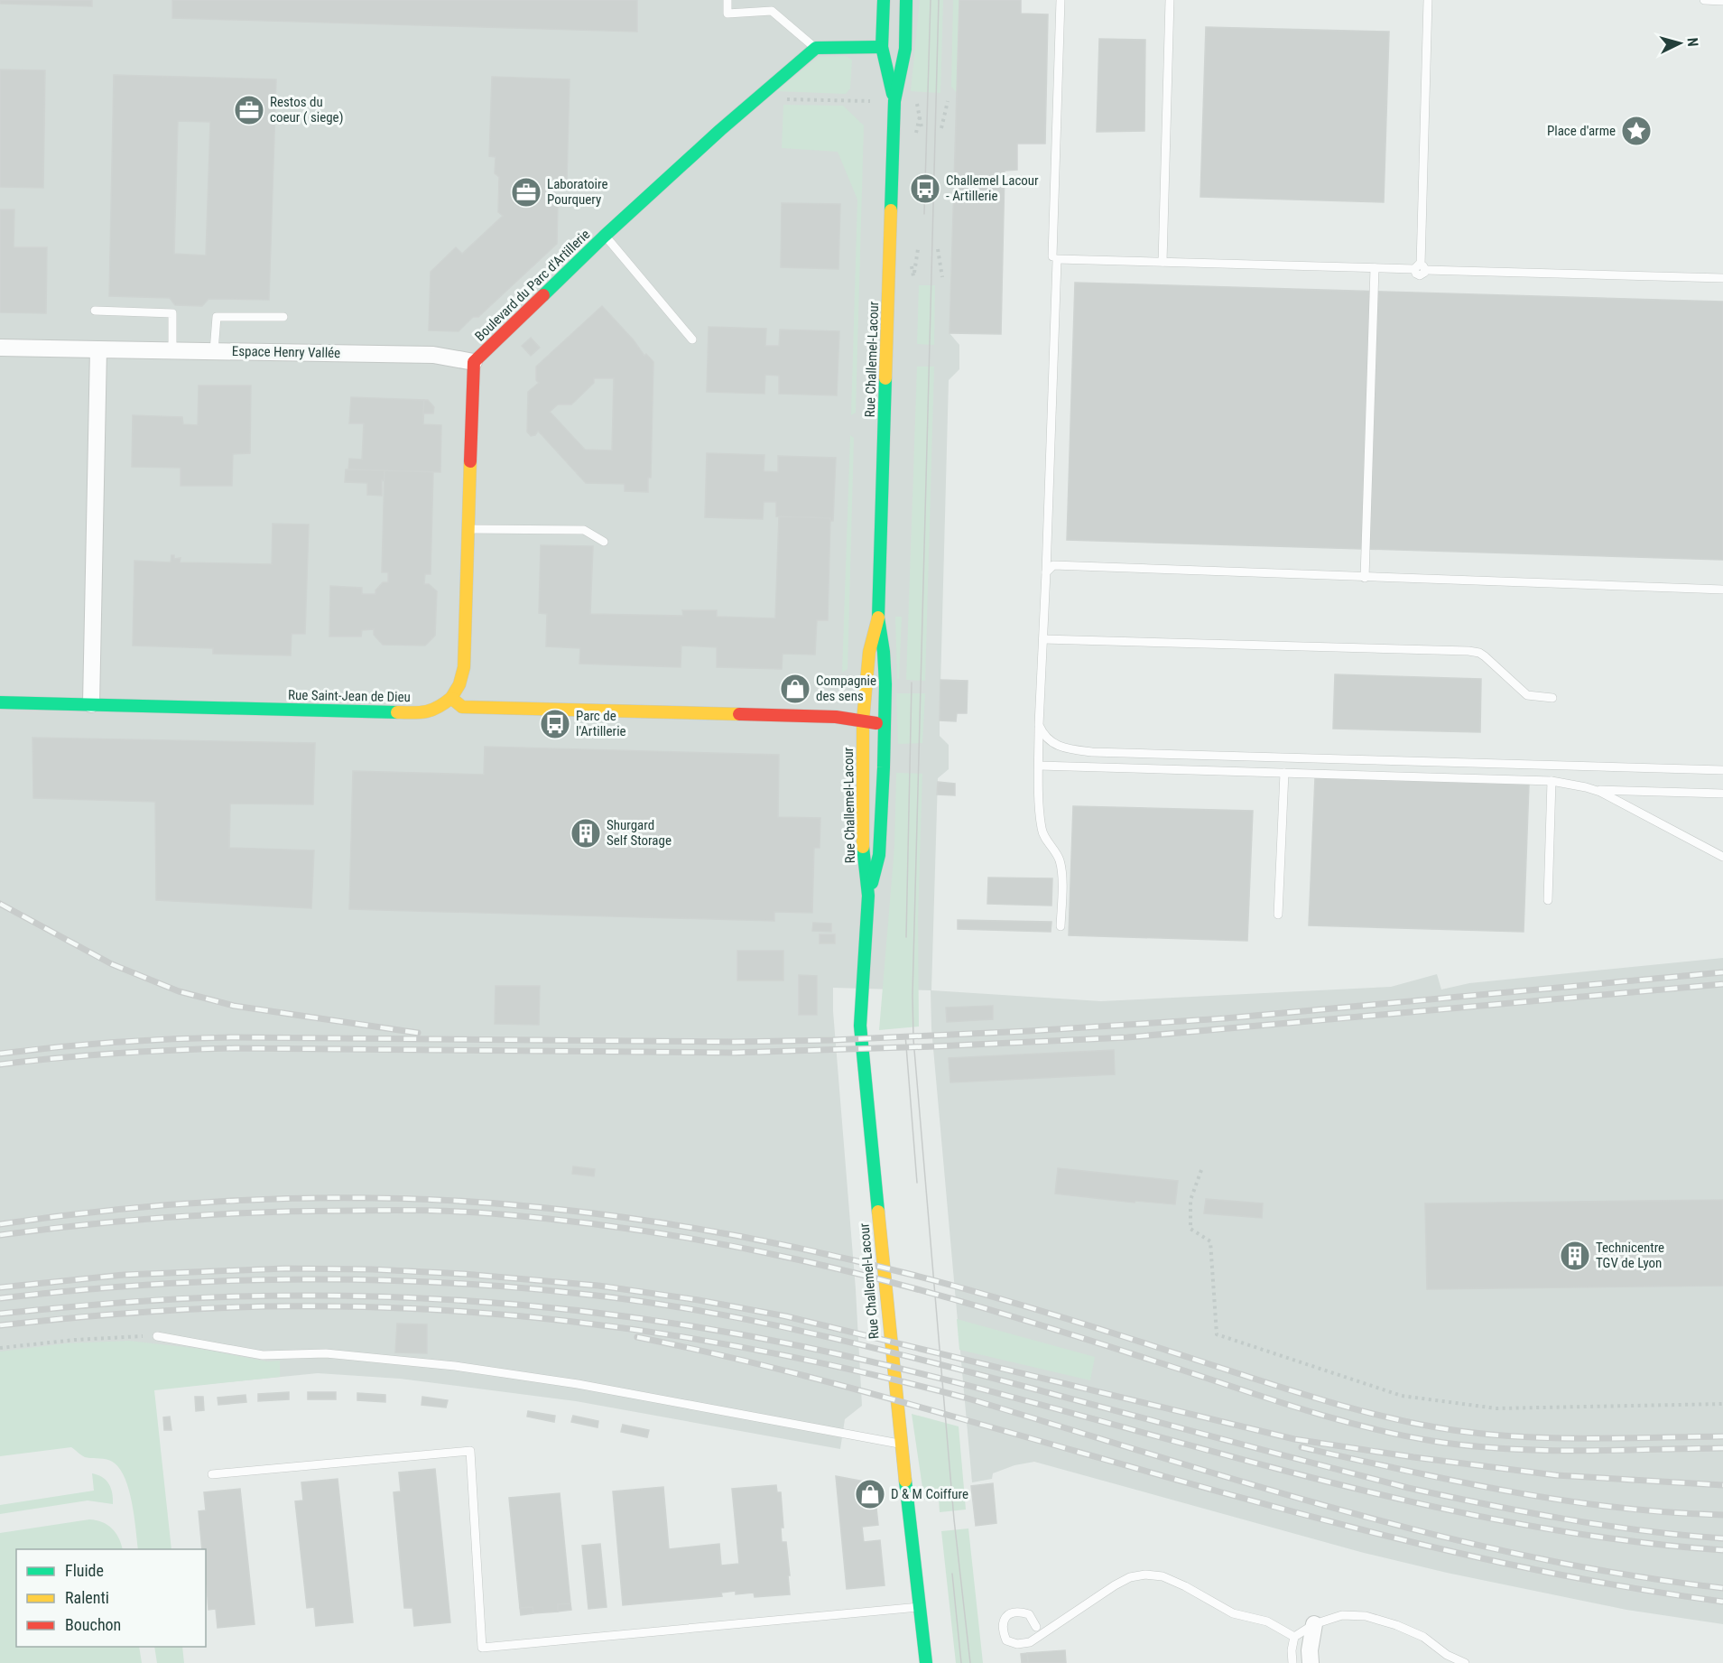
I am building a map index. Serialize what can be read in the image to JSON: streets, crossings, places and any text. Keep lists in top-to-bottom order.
{
  "streets": {
    "street": [
      "Boulevard du Parc d'Artillerie",
      "Espace Henry Vallée",
      "Rue Challemel-Lacour",
      "Rue Saint-Jean de Dieu"
    ]
  },
  "crossings": [
    ["Boulevard du Parc d'Artillerie", "Espace Henry Vallée"],
    ["Boulevard du Parc d'Artillerie", "Rue Saint-Jean de Dieu"]
  ],
  "places": {
    "office": ["Restos du coeur ( siege)", "Laboratoire Pourquery"],
    "place": ["Place d'arme"],
    "bus stop": ["Challemel Lacour - Artillerie", "Parc de l'Artillerie"],
    "shop": ["Compagnie des sens", "D & M Coiffure"],
    "building": ["Shurgard Self Storage", "Technicentre TGV de Lyon"]
  },
  "legend": ["Fluide", "Ralenti", "Bouchon"],
  "north": "right"
}
